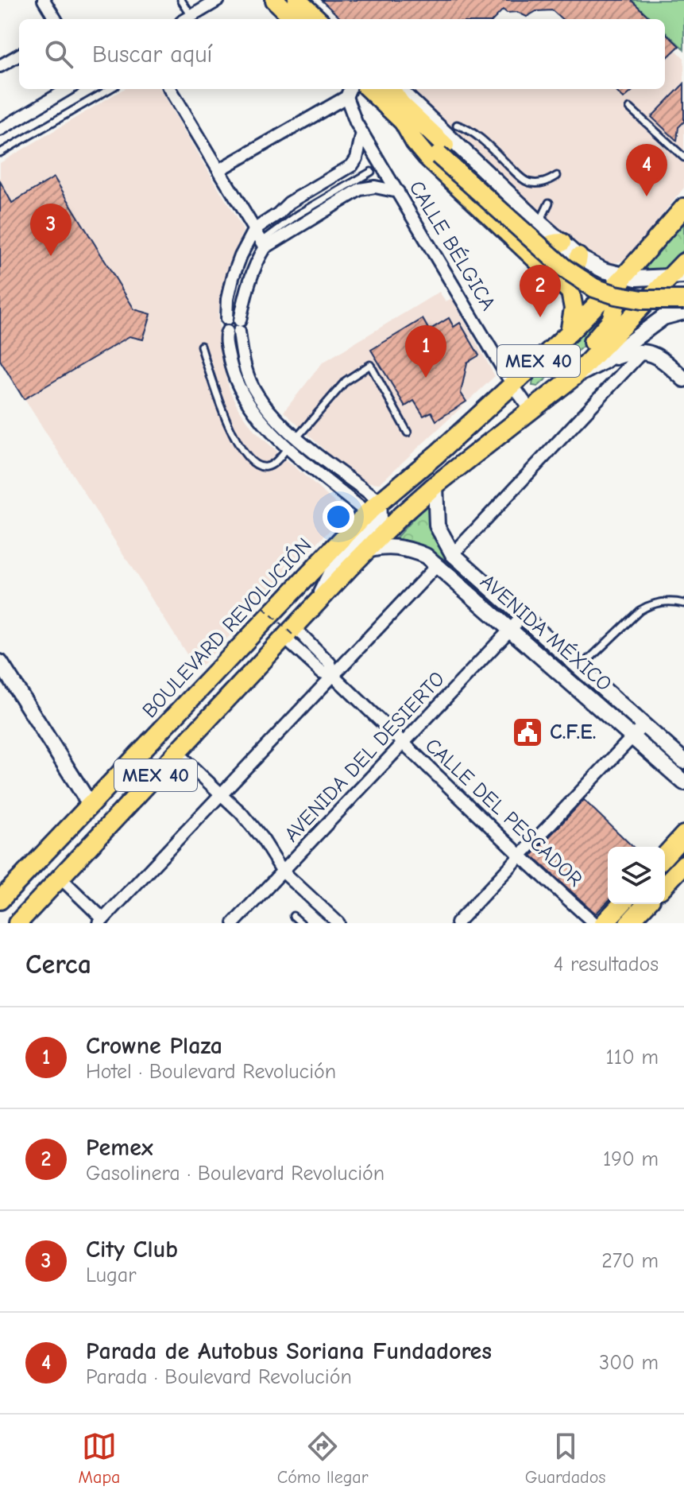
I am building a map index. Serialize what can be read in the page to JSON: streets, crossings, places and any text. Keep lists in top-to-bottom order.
{
  "streets": {
    "main road": ["MEX 40", "BOULEVARD REVOLUCIÓN"],
    "street": [
      "CALLE BÉLGICA",
      "AVENIDA MÉXICO",
      "AVENIDA DEL DESIERTO",
      "CALLE DEL PESCADOR"
    ]
  },
  "crossings": [
    ["CALLE BÉLGICA", "MEX 40"],
    ["CALLE BÉLGICA", "BOULEVARD REVOLUCIÓN"],
    ["MEX 40", "AVENIDA MÉXICO"],
    ["MEX 40", "CALLE DEL PESCADOR"],
    ["AVENIDA MÉXICO", "AVENIDA DEL DESIERTO"],
    ["AVENIDA DEL DESIERTO", "CALLE DEL PESCADOR"]
  ],
  "places": {
    "public building": ["C.F.E."]
  },
  "page": {
    "search": "Buscar aquí",
    "pins": [
      "4",
      "3",
      "2",
      "1"
    ],
    "heading": ["Cerca", "4 resultados"],
    "list": [
      {
        "mark": "1",
        "name": "Crowne Plaza",
        "note": "Hotel · Boulevard Revolución",
        "value": "110 m"
      },
      {
        "mark": "2",
        "name": "Pemex",
        "note": "Gasolinera · Boulevard Revolución",
        "value": "190 m"
      },
      {
        "mark": "3",
        "name": "City Club",
        "note": "Lugar",
        "value": "270 m"
      },
      {
        "mark": "4",
        "name": "Parada de Autobus Soriana Fundadores",
        "note": "Parada · Boulevard Revolución",
        "value": "300 m"
      }
    ],
    "nav": ["Mapa", "Cómo llegar", "Guardados"]
  }
}
